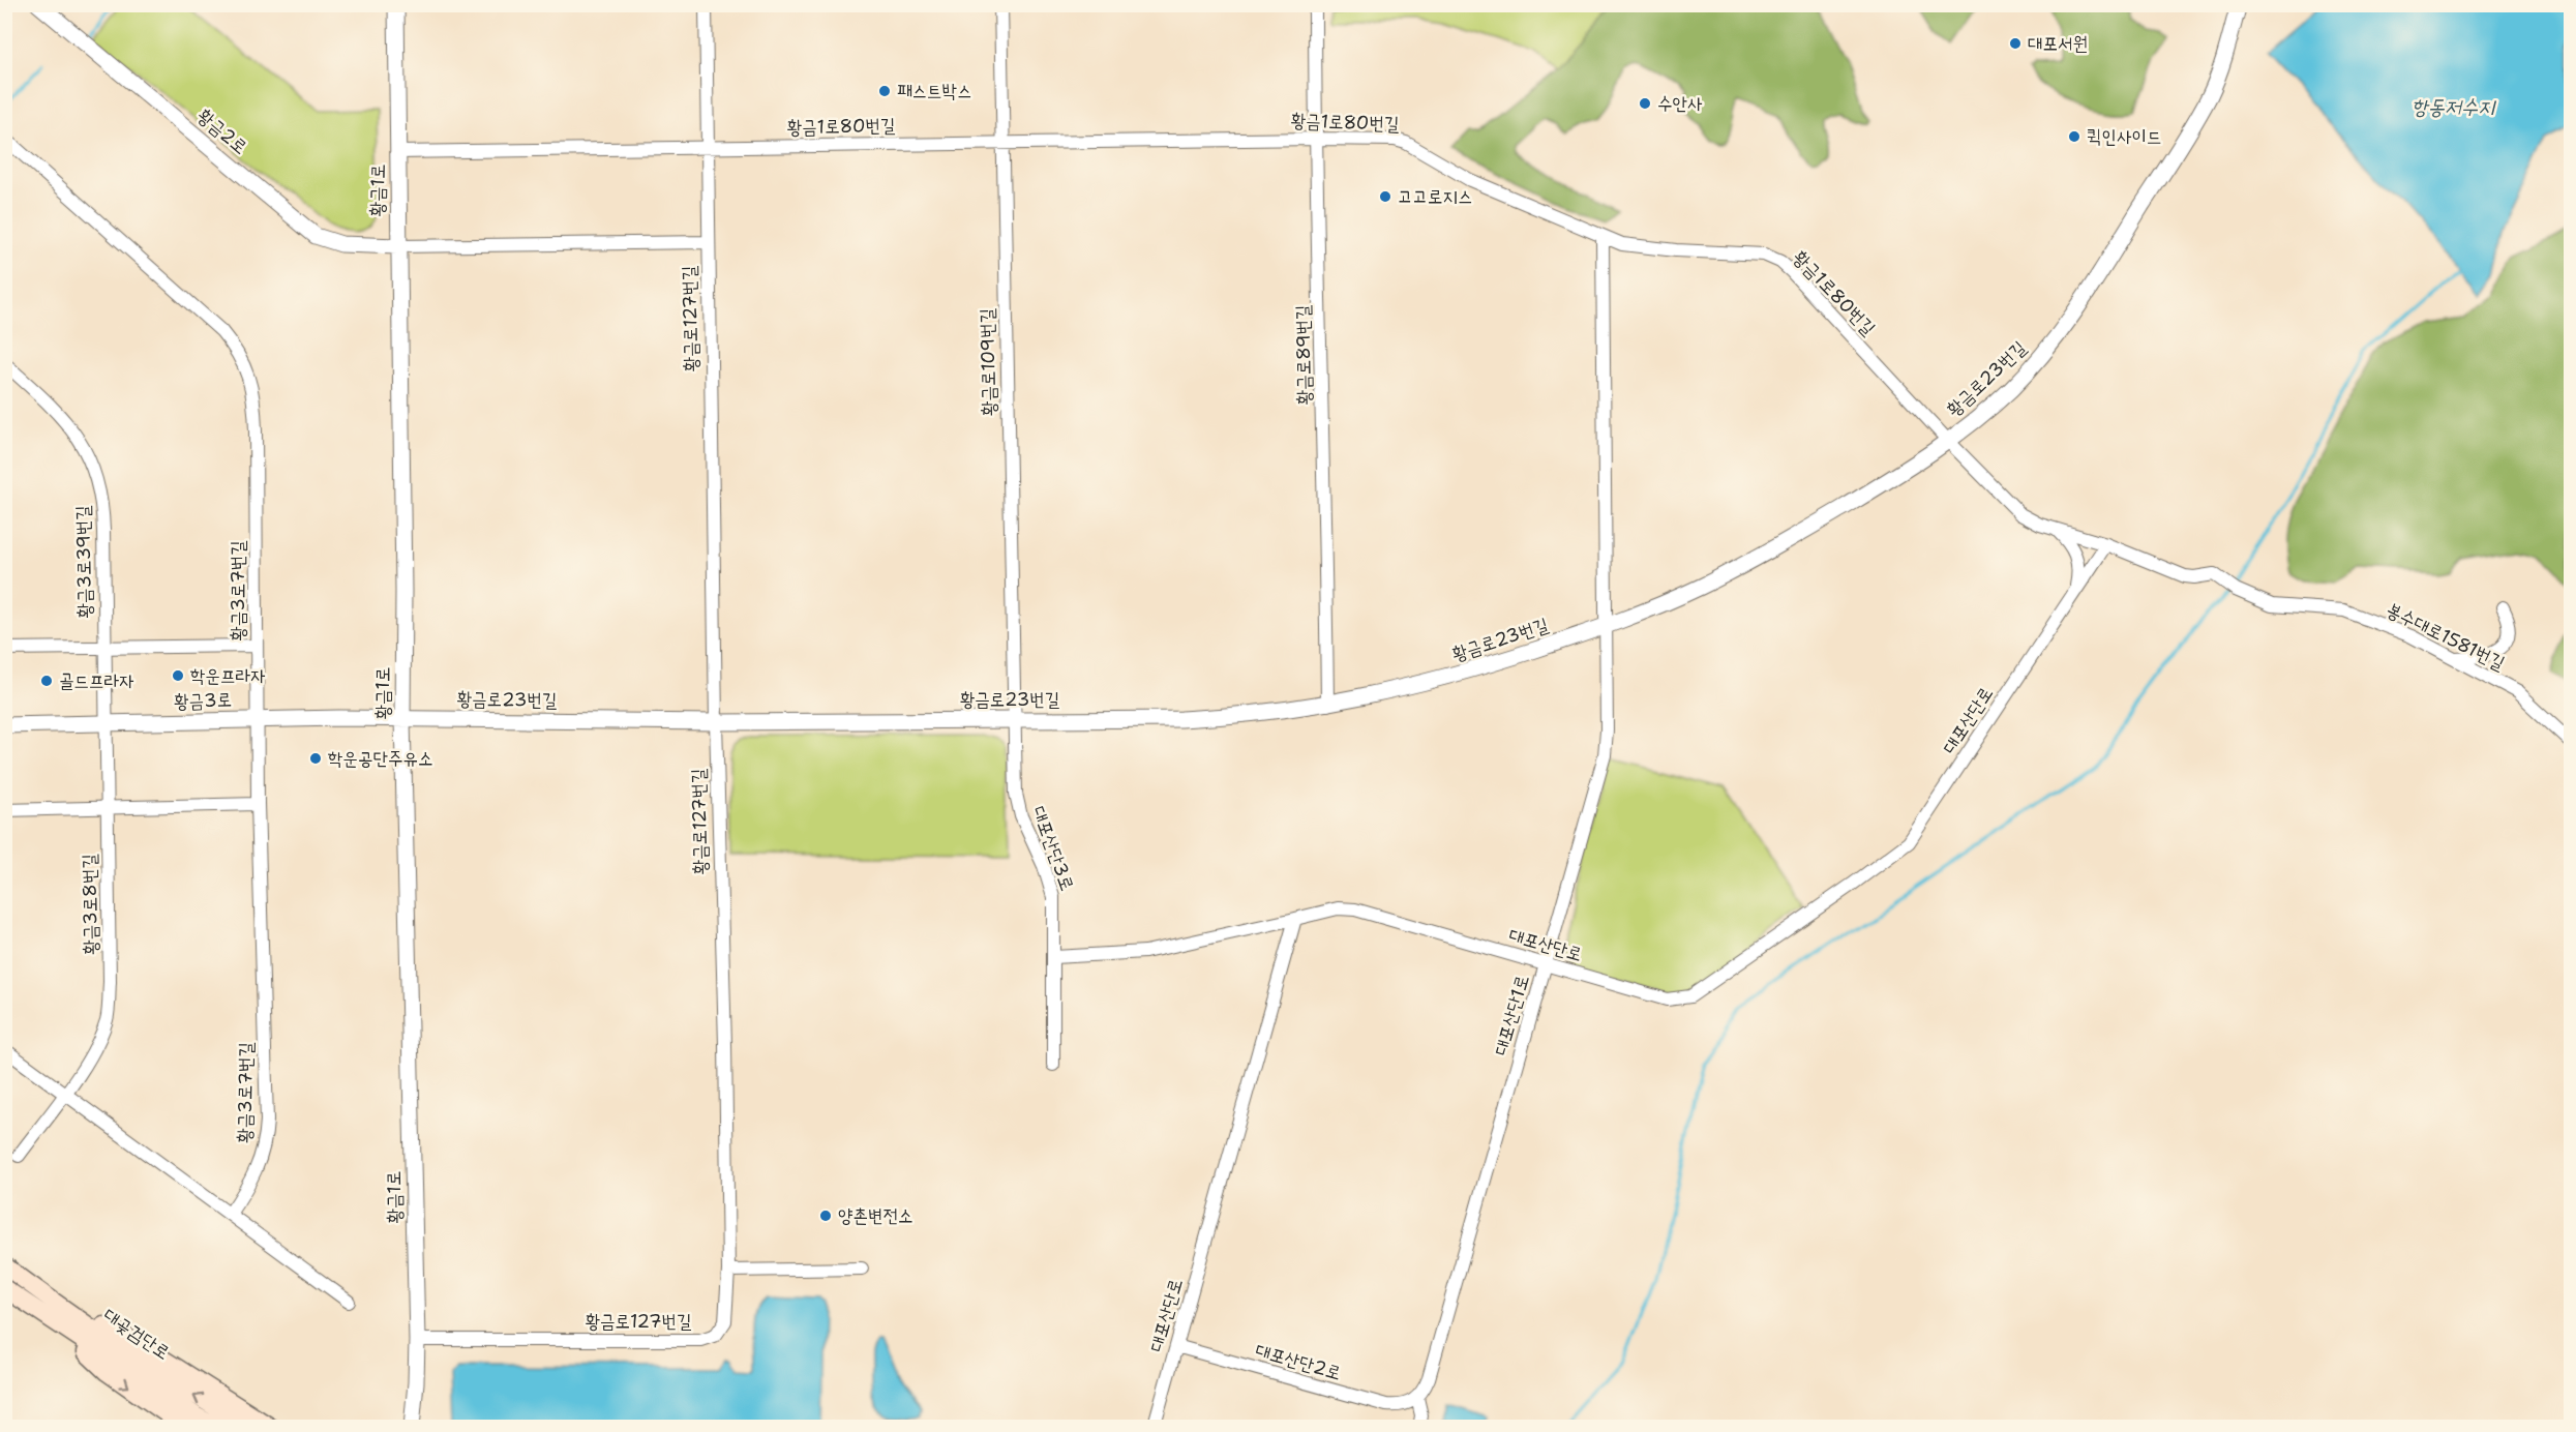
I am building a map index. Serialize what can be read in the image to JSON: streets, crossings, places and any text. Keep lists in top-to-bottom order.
{
  "streets": {
    "main road": ["대곶검단로"],
    "street": [
      "황금1로80번길",
      "황금2로",
      "황금1로",
      "황금로127번길",
      "황금로89번길",
      "황금로109번길",
      "황금로23번길",
      "황금3로39번길",
      "황금3로7번길",
      "봉수대로1581번길",
      "황금3로",
      "대포산단로",
      "대포산단3로",
      "황금3로8번길",
      "대포산단1로",
      "대포산단2로"
    ]
  },
  "crossings": [
    ["황금1로80번길", "황금1로"],
    ["황금1로80번길", "황금로127번길"],
    ["황금1로80번길", "황금로89번길"],
    ["황금1로80번길", "황금로109번길"],
    ["황금1로80번길", "황금로23번길"],
    ["황금1로80번길", "봉수대로1581번길"],
    ["황금1로80번길", "대포산단로"],
    ["황금2로", "황금1로"],
    ["황금1로", "황금로127번길"],
    ["황금1로", "황금로23번길"],
    ["황금1로", "황금3로"],
    ["황금로127번길", "황금로23번길"],
    ["황금로89번길", "황금로23번길"],
    ["황금로109번길", "황금로23번길"],
    ["황금로109번길", "대포산단3로"],
    ["황금로23번길", "황금3로"],
    ["황금로23번길", "대포산단3로"],
    ["황금로23번길", "대포산단1로"],
    ["황금3로39번길", "황금3로"],
    ["황금3로39번길", "황금3로8번길"],
    ["황금3로7번길", "황금3로"],
    ["황금3로", "황금3로8번길"],
    ["대포산단로", "대포산단1로"],
    ["대포산단로", "대포산단2로"],
    ["대포산단1로", "대포산단2로"]
  ],
  "water": ["항동저수지"],
  "places": [
    "대포서원",
    "패스트박스",
    "수안사",
    "퀵인사이드",
    "고고로지스",
    "학운프라자",
    "골드프라자",
    "학운공단주유소",
    "양촌변전소"
  ]
}
